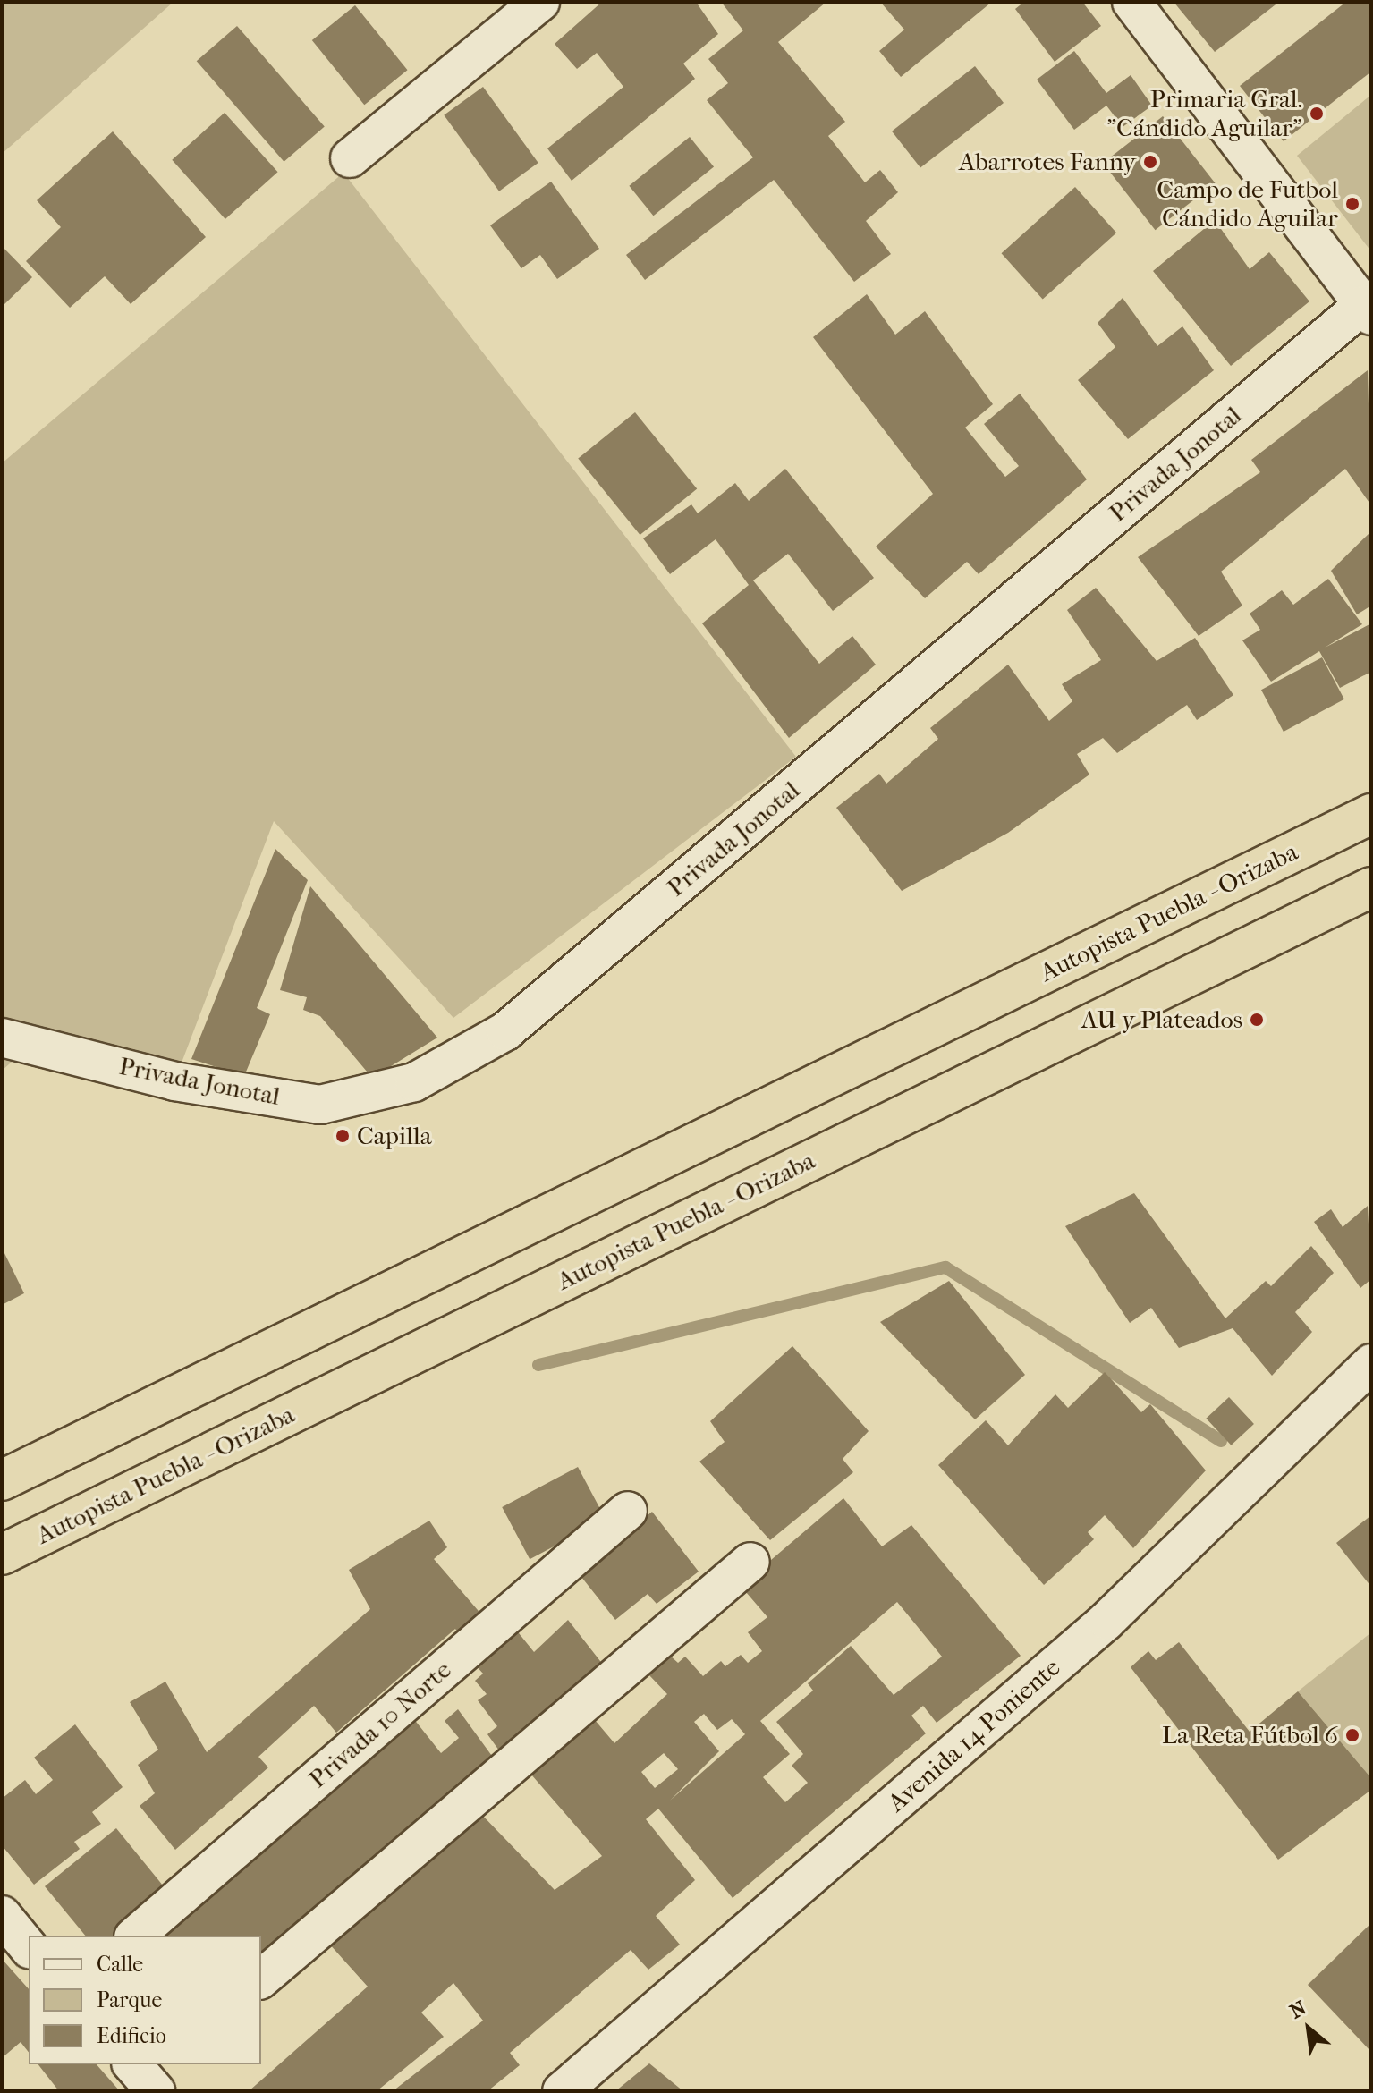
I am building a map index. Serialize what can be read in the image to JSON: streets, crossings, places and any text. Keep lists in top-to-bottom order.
{
  "streets": {
    "highway": ["Autopista Puebla - Orizaba"],
    "street": ["Privada Jonotal", "Privada 10 Norte", "Avenida 14 Poniente"]
  },
  "places": [
    "Primaria Gral. \"Cándido Aguilar\"",
    "Abarrotes Fanny",
    "Campo de Futbol Cándido Aguilar",
    "AU y Plateados",
    "Capilla",
    "La Reta Fútbol 6"
  ],
  "legend": ["Calle", "Parque", "Edificio"],
  "north": "top left"
}
